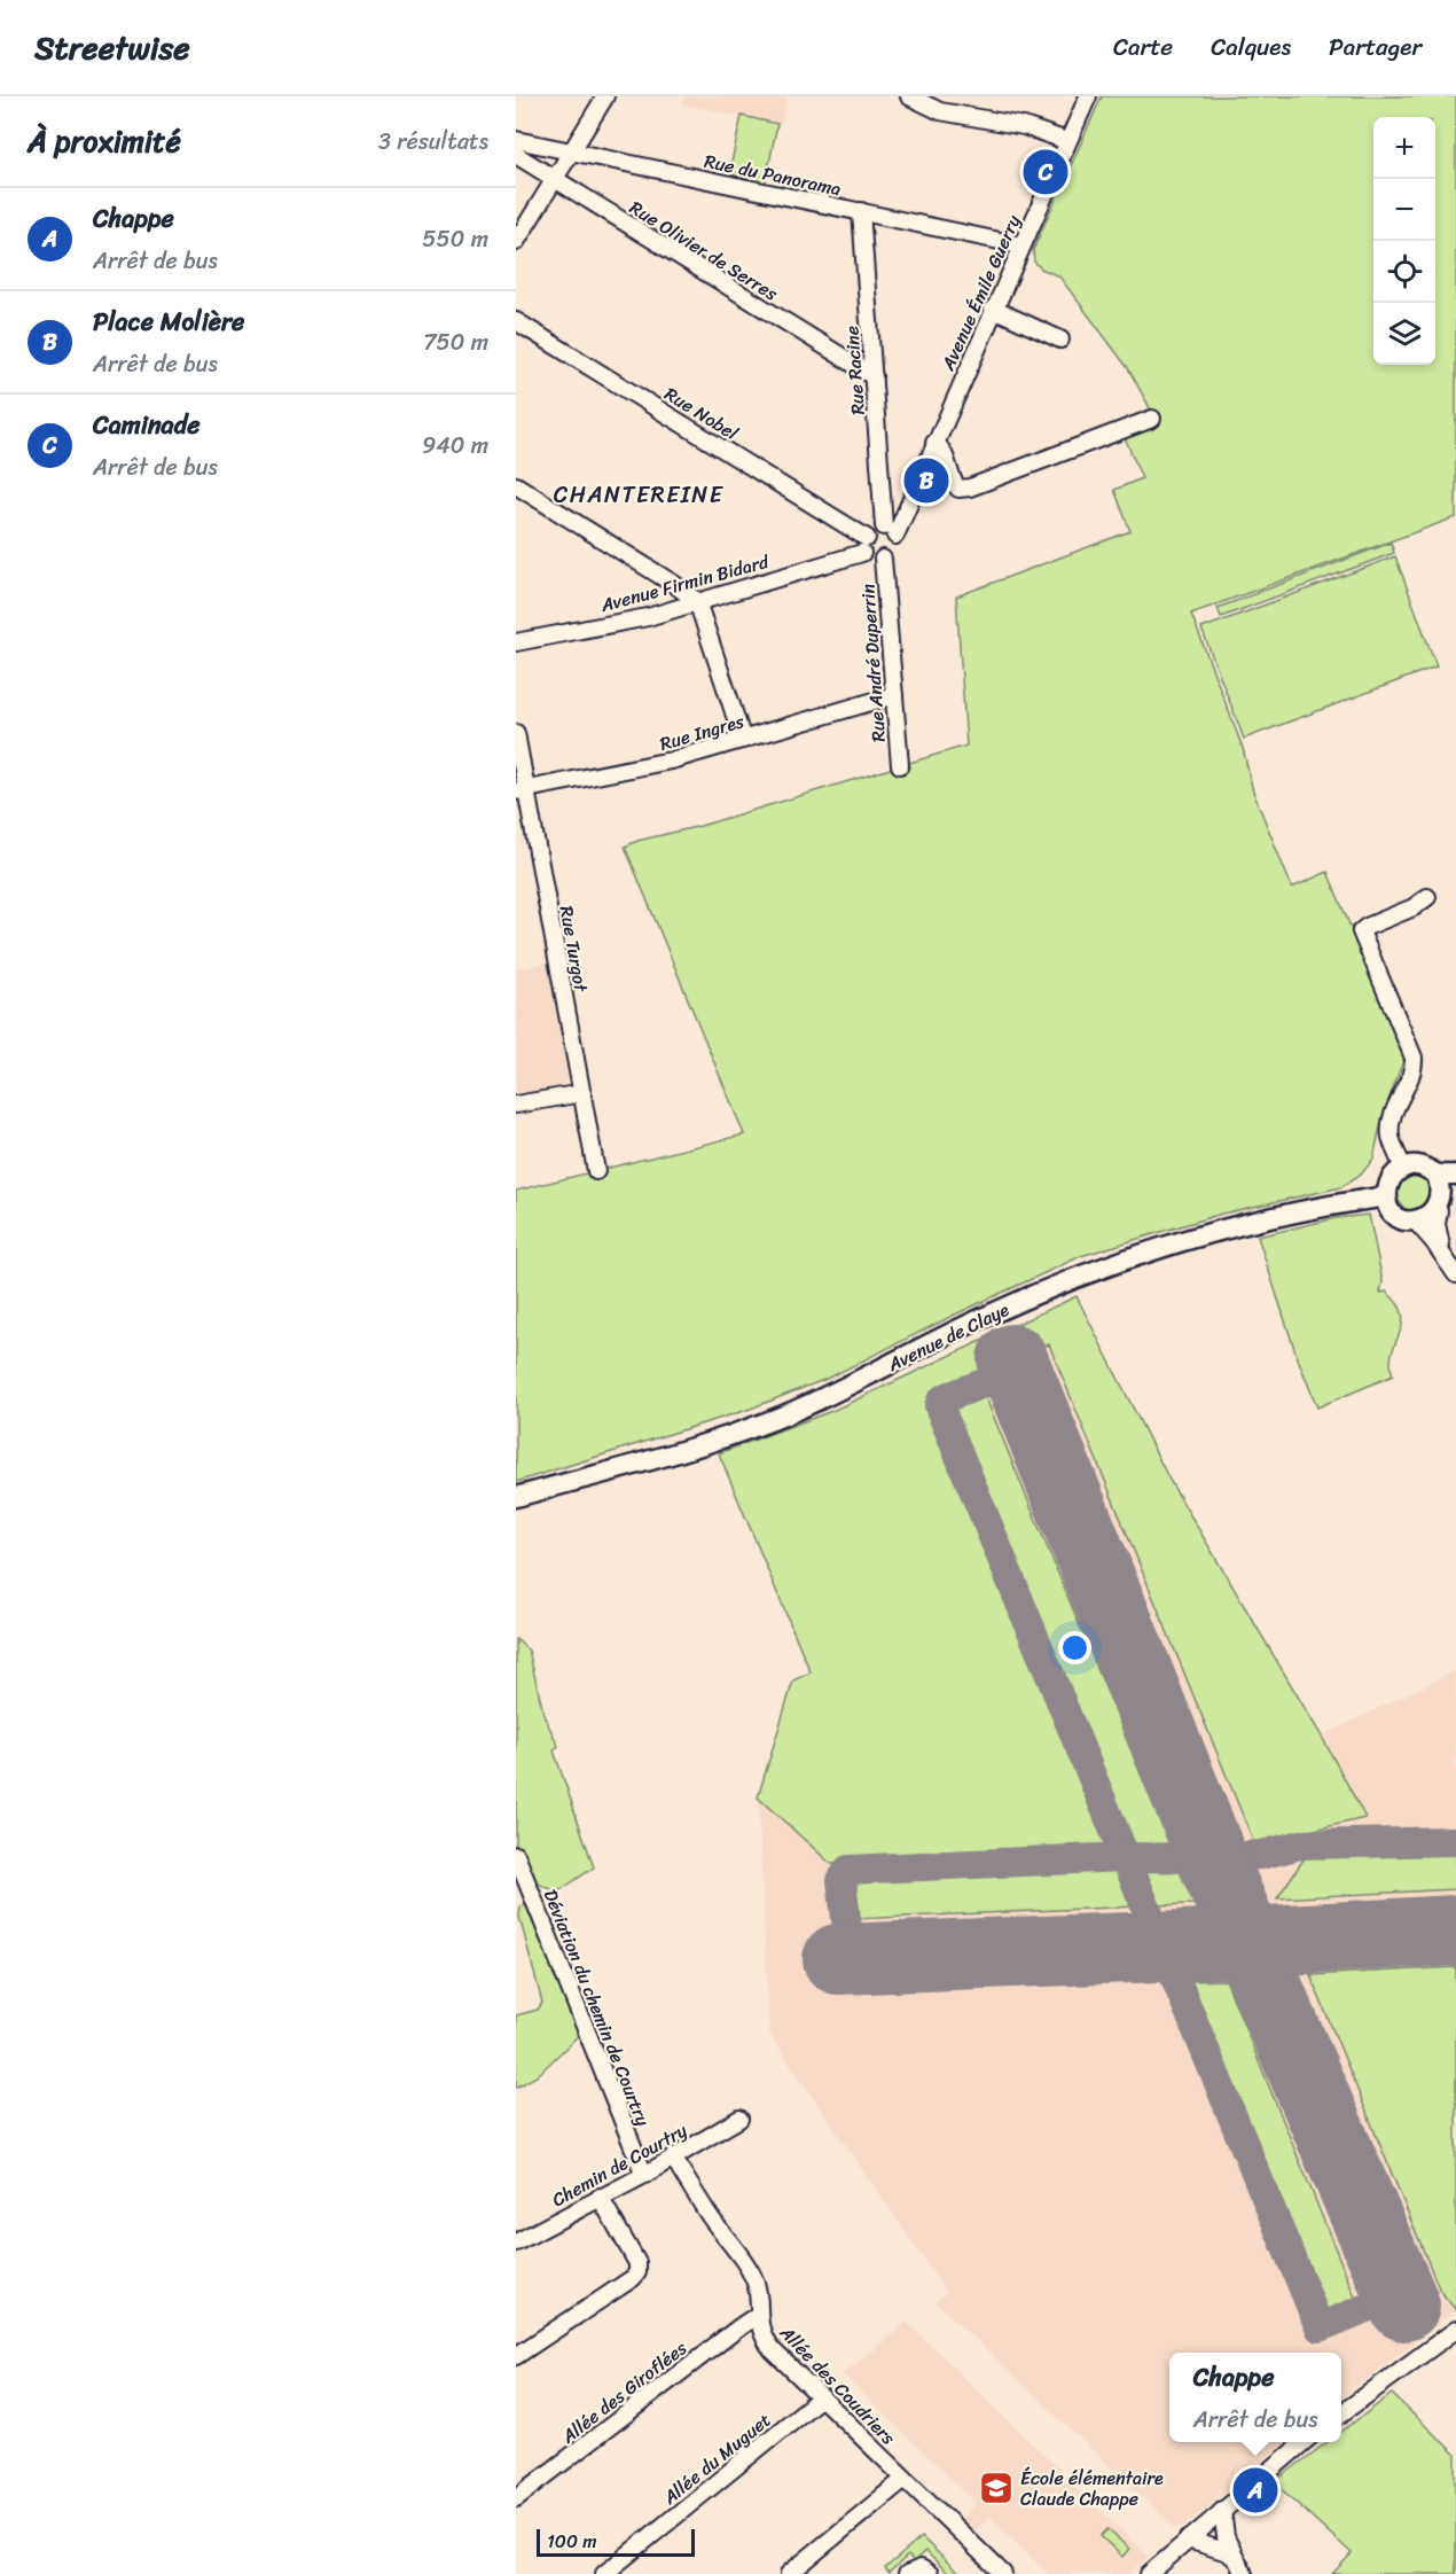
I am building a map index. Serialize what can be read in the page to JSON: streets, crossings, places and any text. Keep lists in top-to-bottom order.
{
  "streets": {
    "main road": ["Avenue de Claye"],
    "street": [
      "Rue du Panorama",
      "Rue Olivier de Serres",
      "Avenue Émile Guerry",
      "Rue Racine",
      "Rue Nobel",
      "Avenue Firmin Bidard",
      "Rue André Duperrin",
      "Rue Ingres",
      "Rue Turgot",
      "Déviation du chemin de Courtry",
      "Chemin de Courtry",
      "Allée des Coudriers",
      "Allée des Giroflées",
      "Allée du Muguet"
    ]
  },
  "crossings": [
    ["Rue du Panorama", "Avenue Émile Guerry"],
    ["Rue du Panorama", "Rue Racine"],
    ["Rue Olivier de Serres", "Rue Racine"],
    ["Avenue Émile Guerry", "Rue Racine"],
    ["Avenue Émile Guerry", "Rue Nobel"],
    ["Avenue Émile Guerry", "Rue André Duperrin"],
    ["Rue Nobel", "Avenue Firmin Bidard"],
    ["Rue Nobel", "Rue André Duperrin"],
    ["Rue André Duperrin", "Rue Ingres"],
    ["Rue Ingres", "Rue Turgot"],
    ["Déviation du chemin de Courtry", "Chemin de Courtry"],
    ["Chemin de Courtry", "Allée des Coudriers"],
    ["Allée des Coudriers", "Allée des Giroflées"],
    ["Allée des Coudriers", "Allée du Muguet"]
  ],
  "districts": ["CHANTEREINE"],
  "places": {
    "school or university": ["École élémentaire Claude Chappe"]
  },
  "scale_bar": "100 m",
  "page": {
    "header": "Streetwise",
    "nav": ["Carte", "Calques", "Partager"],
    "heading": ["À proximité", "3 résultats"],
    "map_buttons": ["+", "−"],
    "pins": ["C", "B", "A"],
    "list": [
      {
        "mark": "A",
        "name": "Chappe",
        "note": "Arrêt de bus",
        "value": "550 m"
      },
      {
        "mark": "B",
        "name": "Place Molière",
        "note": "Arrêt de bus",
        "value": "750 m"
      },
      {
        "mark": "C",
        "name": "Caminade",
        "note": "Arrêt de bus",
        "value": "940 m"
      }
    ],
    "popup": ["Chappe", "Arrêt de bus"],
    "scale": "100 m"
  }
}
